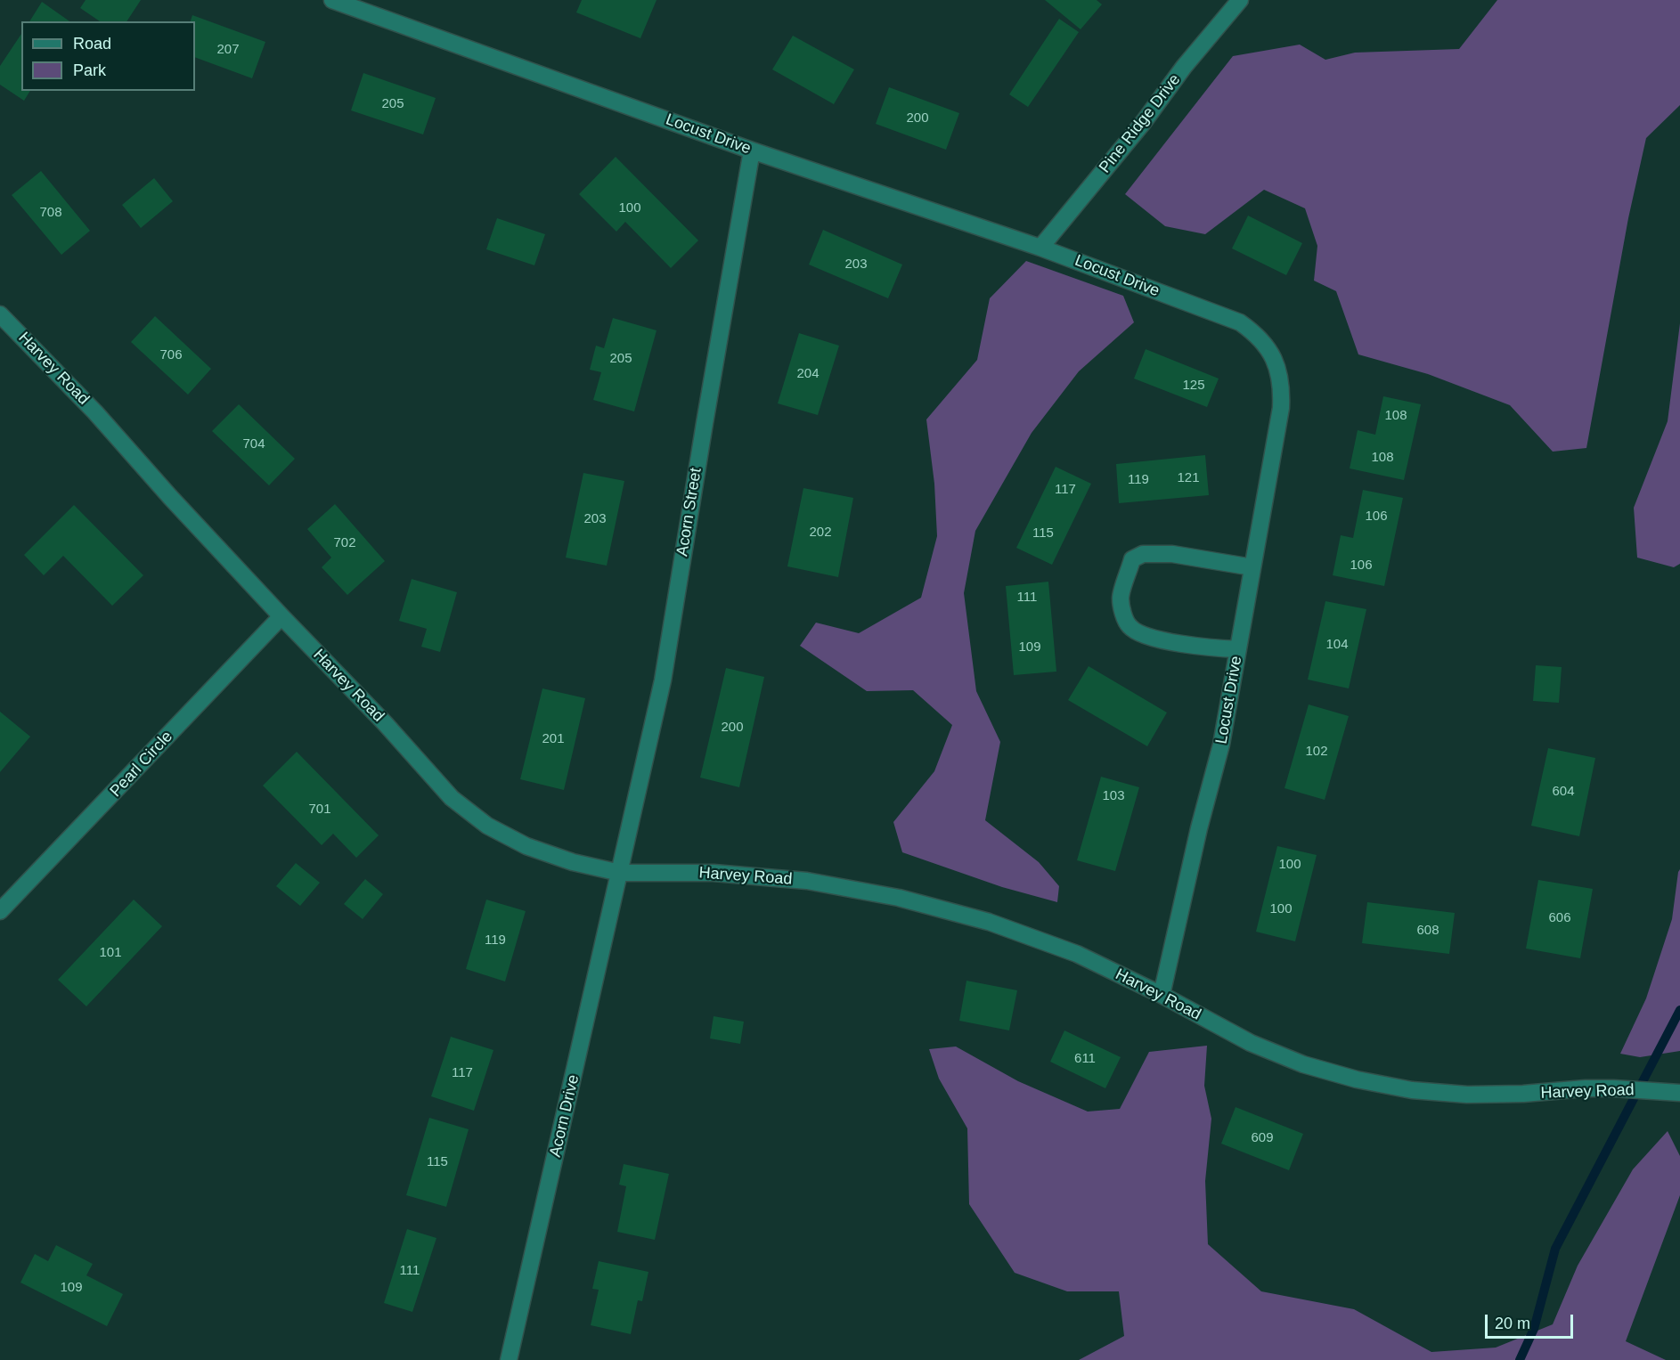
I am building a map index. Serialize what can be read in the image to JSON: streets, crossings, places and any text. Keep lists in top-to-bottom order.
{
  "streets": {
    "street": [
      "Pine Ridge Drive",
      "Locust Drive",
      "Harvey Road",
      "Acorn Street",
      "Pearl Circle",
      "Acorn Drive"
    ]
  },
  "crossings": [
    ["Pine Ridge Drive", "Locust Drive"],
    ["Locust Drive", "Harvey Road"],
    ["Locust Drive", "Acorn Street"],
    ["Harvey Road", "Acorn Street"],
    ["Harvey Road", "Pearl Circle"],
    ["Harvey Road", "Acorn Drive"],
    ["Acorn Street", "Acorn Drive"]
  ],
  "house_numbers": [
    "207",
    "205",
    "200",
    "100",
    "708",
    "203",
    "706",
    "205",
    "204",
    "125",
    "108",
    "704",
    "108",
    "121",
    "119",
    "117",
    "106",
    "203",
    "202",
    "115",
    "702",
    "106",
    "111",
    "104",
    "109",
    "200",
    "201",
    "102",
    "604",
    "103",
    "701",
    "100",
    "100",
    "606",
    "608",
    "119",
    "101",
    "611",
    "117",
    "609",
    "115",
    "111",
    "109"
  ],
  "legend": ["Road", "Park"],
  "scale_bar": "20 m"
}
